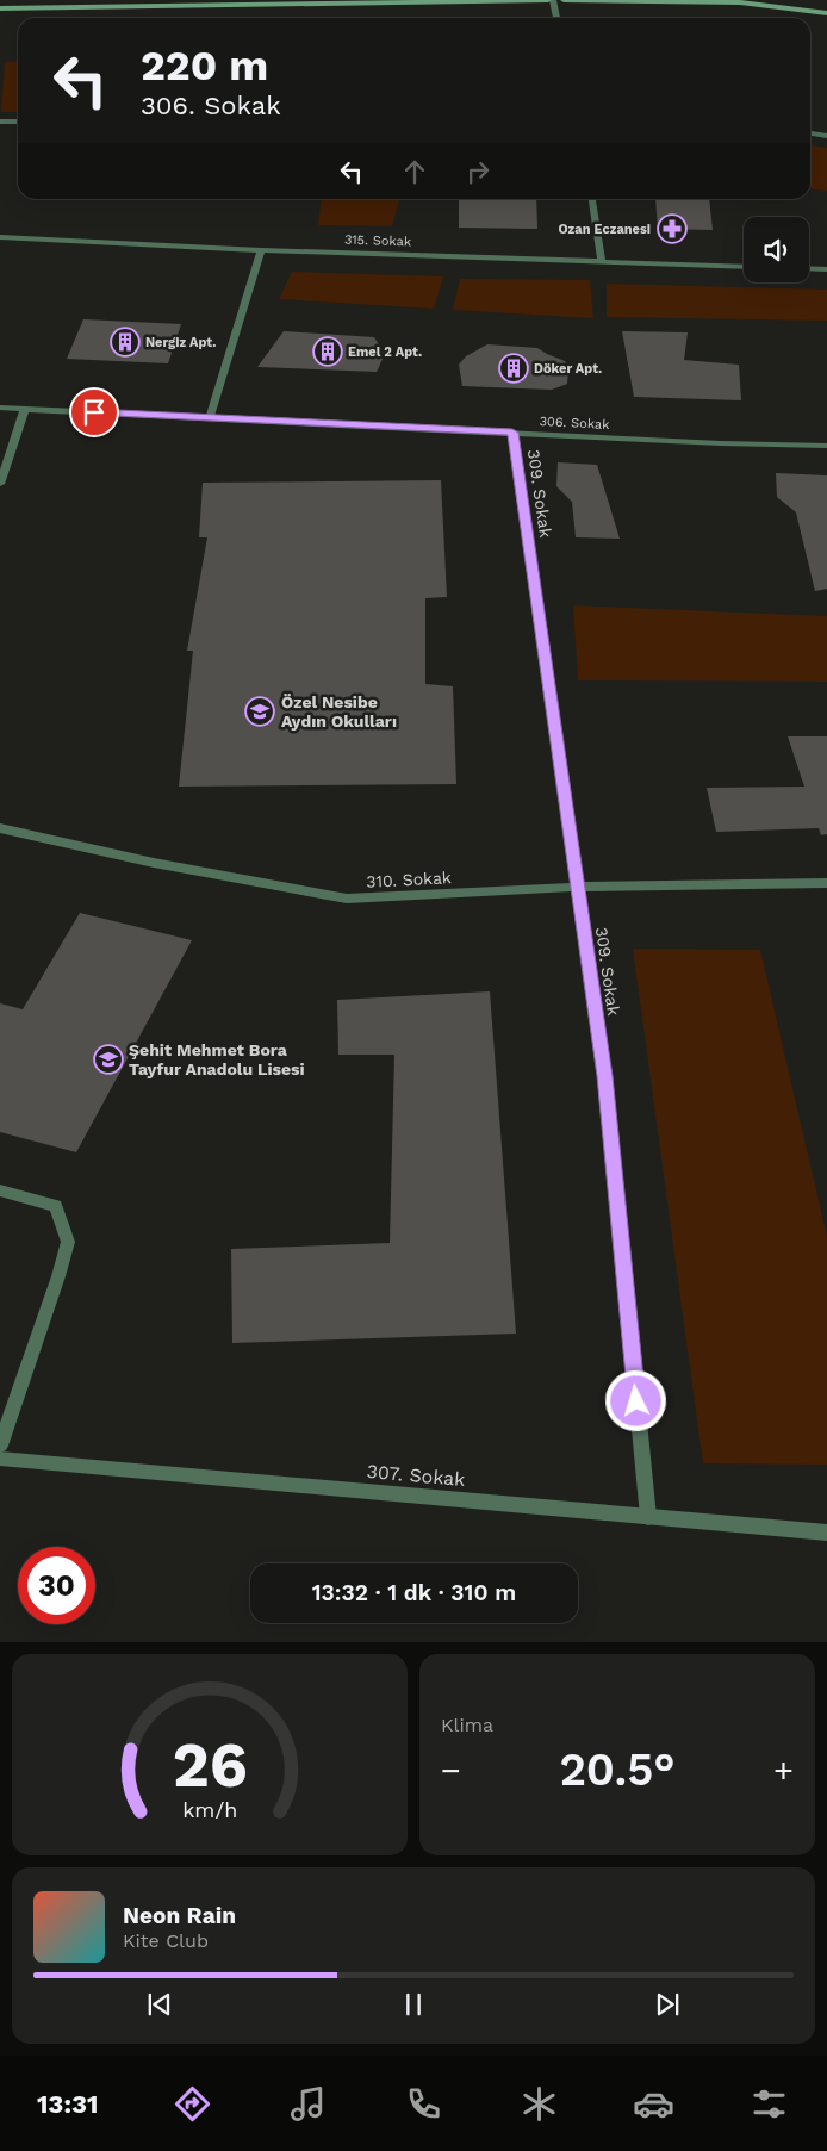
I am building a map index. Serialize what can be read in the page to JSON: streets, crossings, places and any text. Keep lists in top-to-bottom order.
{
  "streets": {
    "street": [
      "315. Sokak",
      "306. Sokak",
      "309. Sokak",
      "310. Sokak",
      "307. Sokak"
    ]
  },
  "crossings": [
    ["306. Sokak", "309. Sokak"],
    ["309. Sokak", "310. Sokak"],
    ["309. Sokak", "307. Sokak"]
  ],
  "places": {
    "pharmacy": ["Ozan Eczanesi"],
    "building": ["Nergiz Apt.", "Emel 2 Apt.", "Döker Apt."],
    "school or university": ["Özel Nesibe Aydın Okulları", "Şehit Mehmet Bora Tayfur Anadolu Lisesi"]
  },
  "page": {
    "turn": ["220 m", "306. Sokak"],
    "limit": "30",
    "trip": "13:32 · 1 dk · 310 m",
    "tile": "Klima",
    "heat": ["−", "20.5°", "+"],
    "song": ["Neon Rain", "Kite Club"],
    "tabs": "13:31",
    "gauge": ["26", "km/h"]
  }
}
